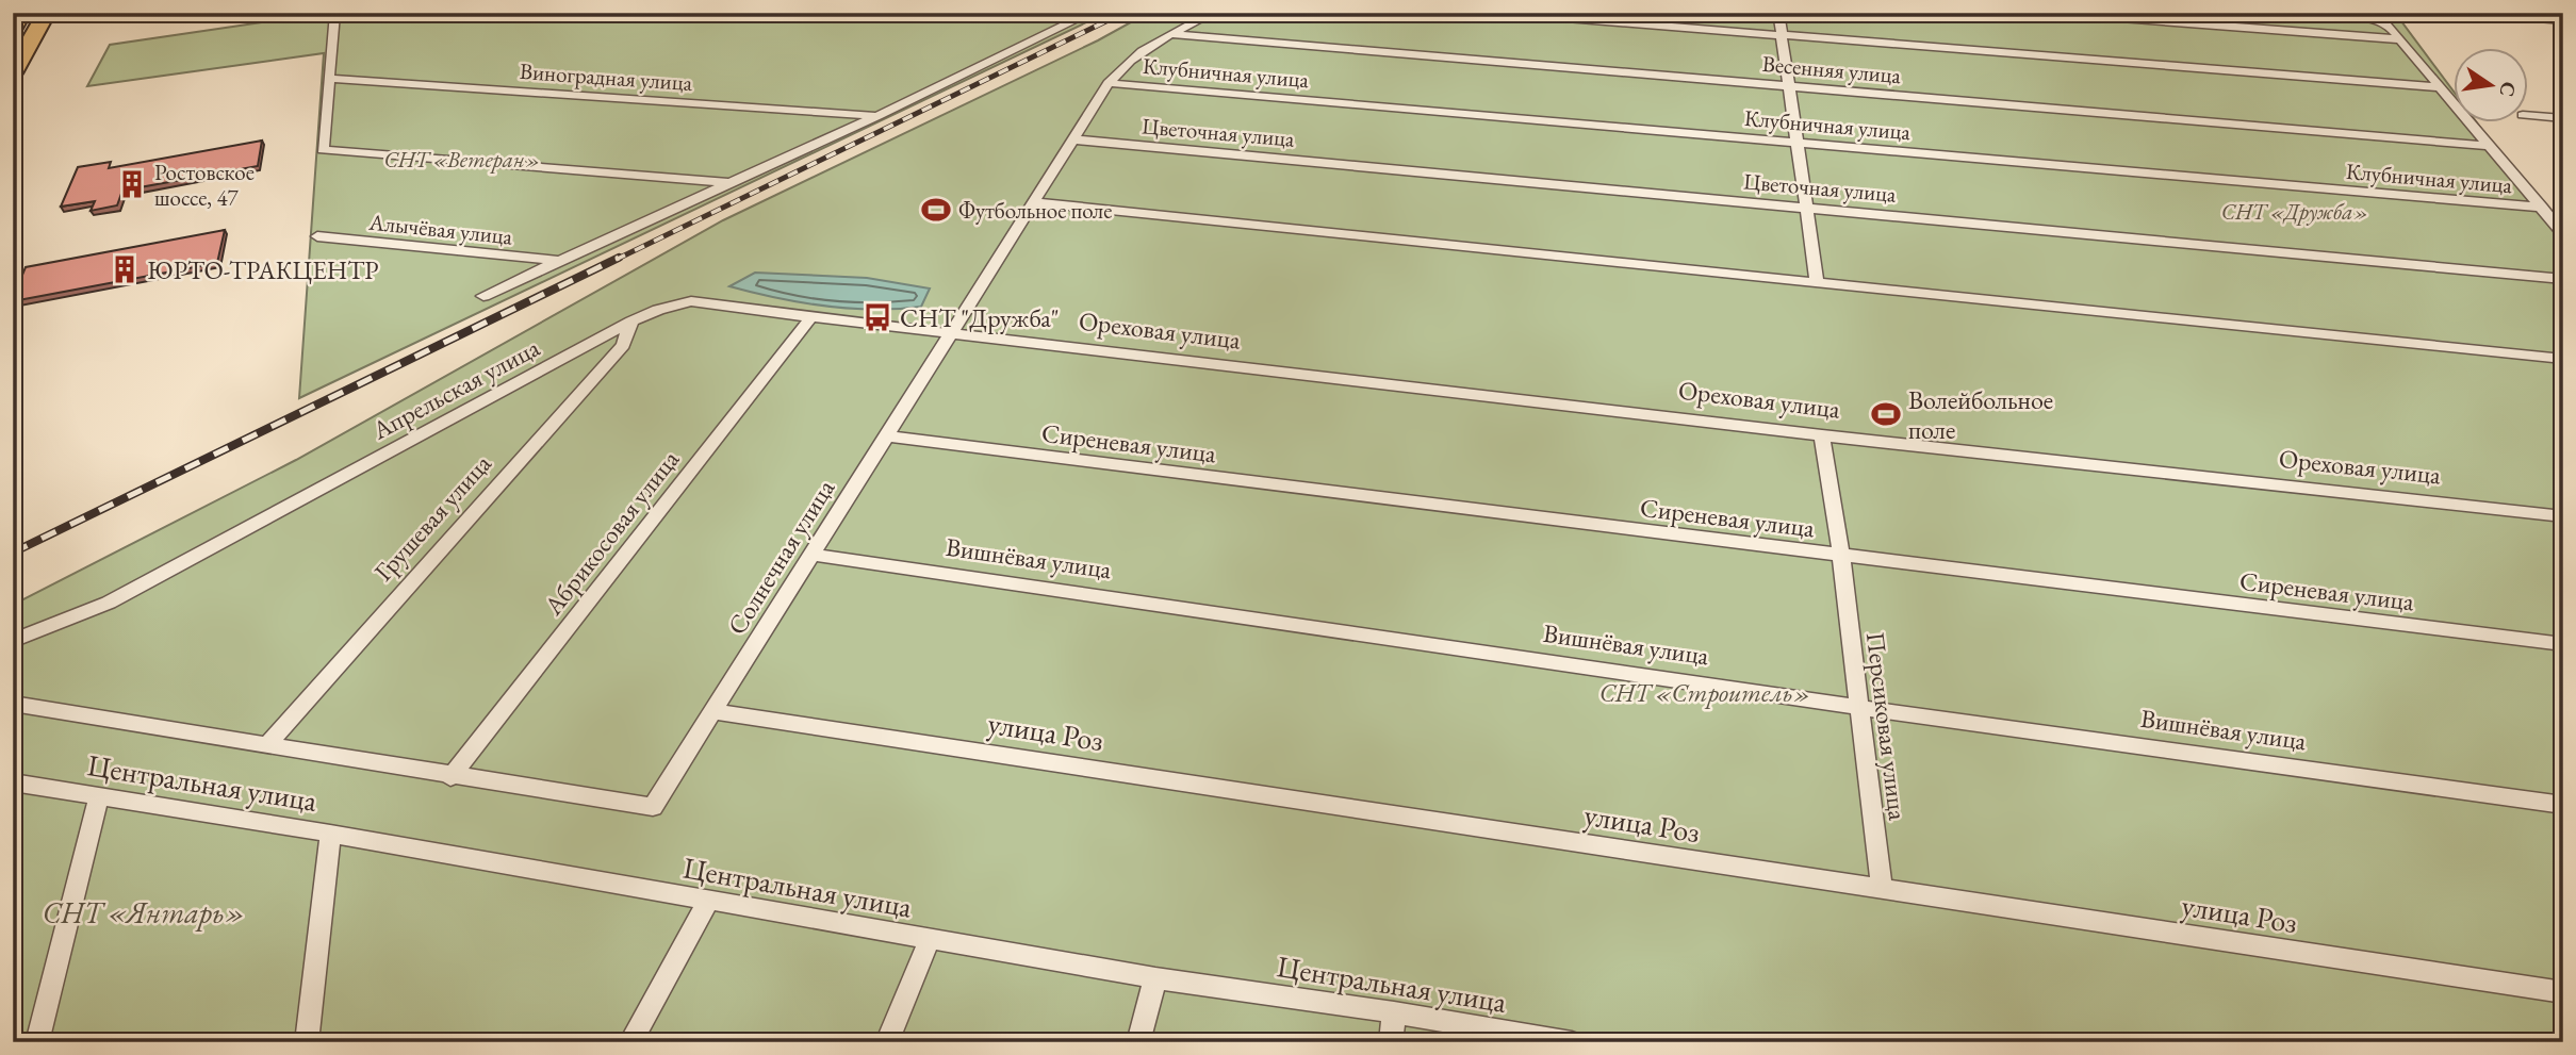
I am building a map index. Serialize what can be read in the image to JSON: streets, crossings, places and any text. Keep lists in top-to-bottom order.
{
  "streets": {
    "street": [
      "Весенняя улица",
      "Клубничная улица",
      "Виноградная улица",
      "Цветочная улица",
      "Алычёвая улица",
      "Ореховая улица",
      "Апрельская улица",
      "Сиреневая улица",
      "Грушевая улица",
      "Абрикосовая улица",
      "Солнечная улица",
      "Вишнёвая улица",
      "Персиковая улица",
      "улица Роз",
      "Центральная улица"
    ]
  },
  "crossings": [
    ["Весенняя улица", "Солнечная улица"],
    ["Клубничная улица", "Солнечная улица"],
    ["Цветочная улица", "Солнечная улица"],
    ["Ореховая улица", "Апрельская улица"],
    ["Ореховая улица", "Солнечная улица"],
    ["Ореховая улица", "Персиковая улица"],
    ["Апрельская улица", "Грушевая улица"],
    ["Апрельская улица", "Абрикосовая улица"],
    ["Апрельская улица", "Солнечная улица"],
    ["Сиреневая улица", "Солнечная улица"],
    ["Сиреневая улица", "Персиковая улица"],
    ["Абрикосовая улица", "Солнечная улица"],
    ["Солнечная улица", "Вишнёвая улица"],
    ["Солнечная улица", "улица Роз"],
    ["Вишнёвая улица", "Персиковая улица"],
    ["Персиковая улица", "улица Роз"]
  ],
  "parks": [
    "СНТ «Ветеран»",
    "СНТ «Дружба»",
    "СНТ «Строитель»",
    "СНТ «Янтарь»"
  ],
  "places": {
    "building": ["Ростовское шоссе, 47", "ЮРТО-ТРАКЦЕНТР"],
    "sports": ["Футбольное поле", "Волейбольное поле"],
    "bus stop": ["СНТ \"Дружба\""]
  },
  "north": "right"
}
